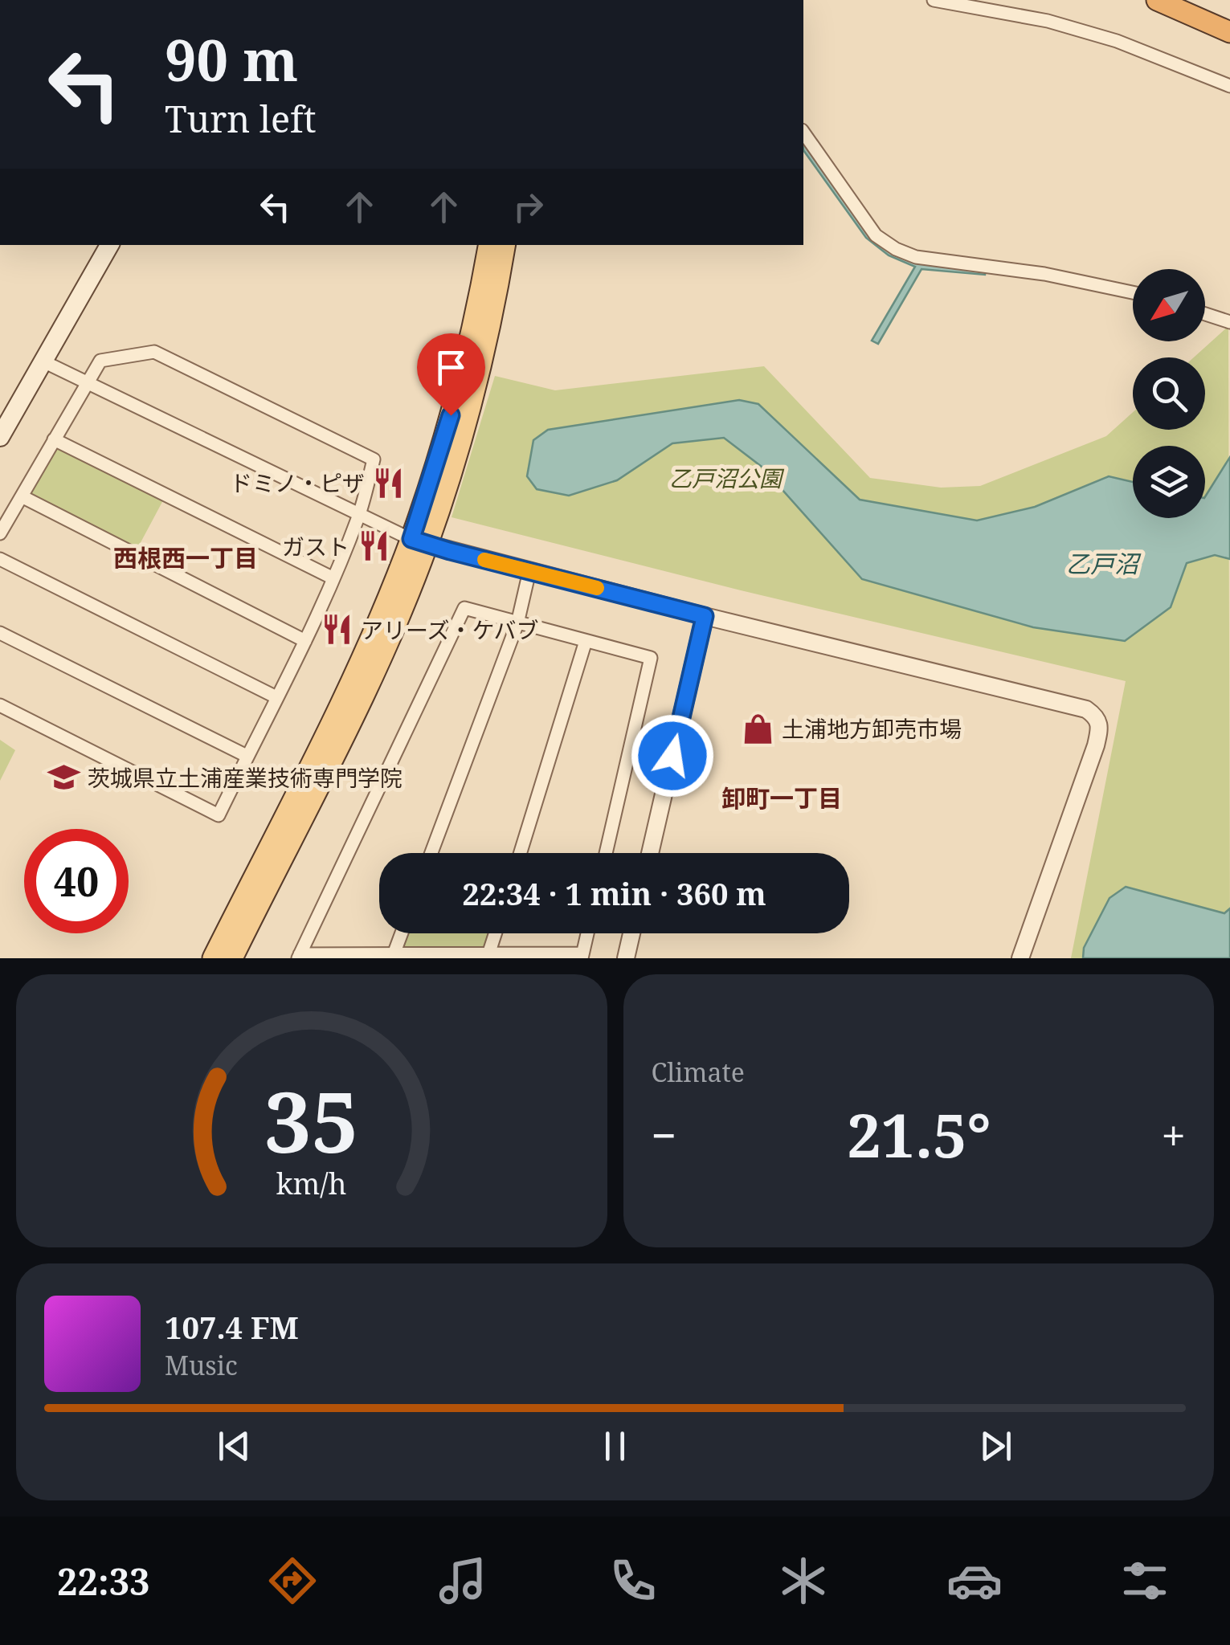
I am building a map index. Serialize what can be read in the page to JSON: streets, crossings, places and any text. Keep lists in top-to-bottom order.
{
  "districts": ["西根西一丁目", "卸町一丁目"],
  "water": ["乙戸沼"],
  "parks": ["乙戸沼公園"],
  "places": {
    "restaurant": ["ドミノ・ピザ", "ガスト", "アリーズ・ケバブ"],
    "shop": ["土浦地方卸売市場"],
    "school or university": ["茨城県立土浦産業技術専門学院"]
  },
  "north": "bottom left",
  "page": {
    "turn": ["90 m", "Turn left"],
    "limit": "40",
    "trip": "22:34 · 1 min · 360 m",
    "tile": "Climate",
    "heat": ["−", "21.5°", "+"],
    "song": ["107.4 FM", "Music"],
    "tabs": "22:33",
    "gauge": ["35", "km/h"]
  }
}
